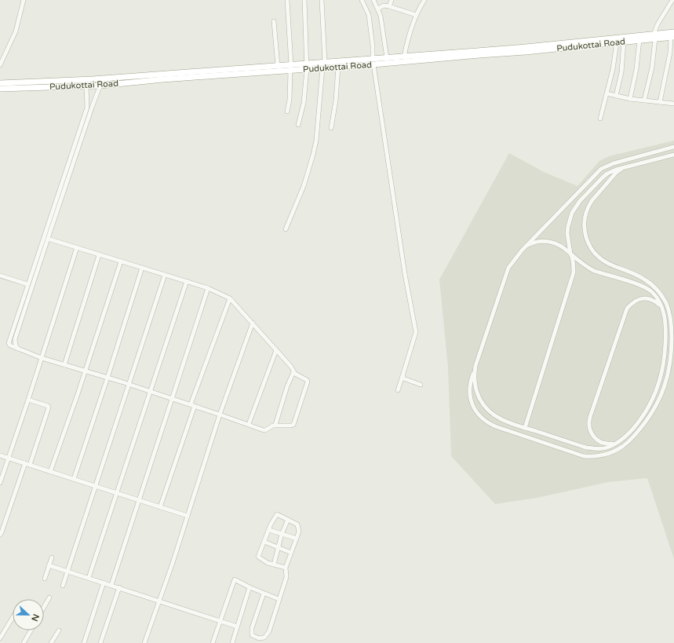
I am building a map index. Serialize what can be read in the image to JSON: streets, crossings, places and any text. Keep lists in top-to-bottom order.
{
  "streets": {
    "highway": ["Pudukottai Road"]
  },
  "north": "right"
}
